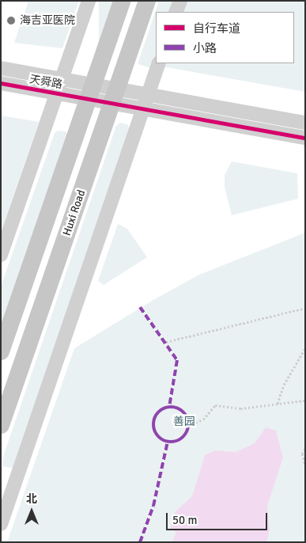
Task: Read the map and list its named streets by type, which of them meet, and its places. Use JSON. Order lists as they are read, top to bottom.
{
  "streets": {
    "main road": ["Huxi Road"],
    "street": ["天舜路"]
  },
  "parks": ["善园"],
  "places": ["海吉亚医院"],
  "legend": ["自行车道", "小路"],
  "scale_bar": "50 m",
  "north": "top"
}
